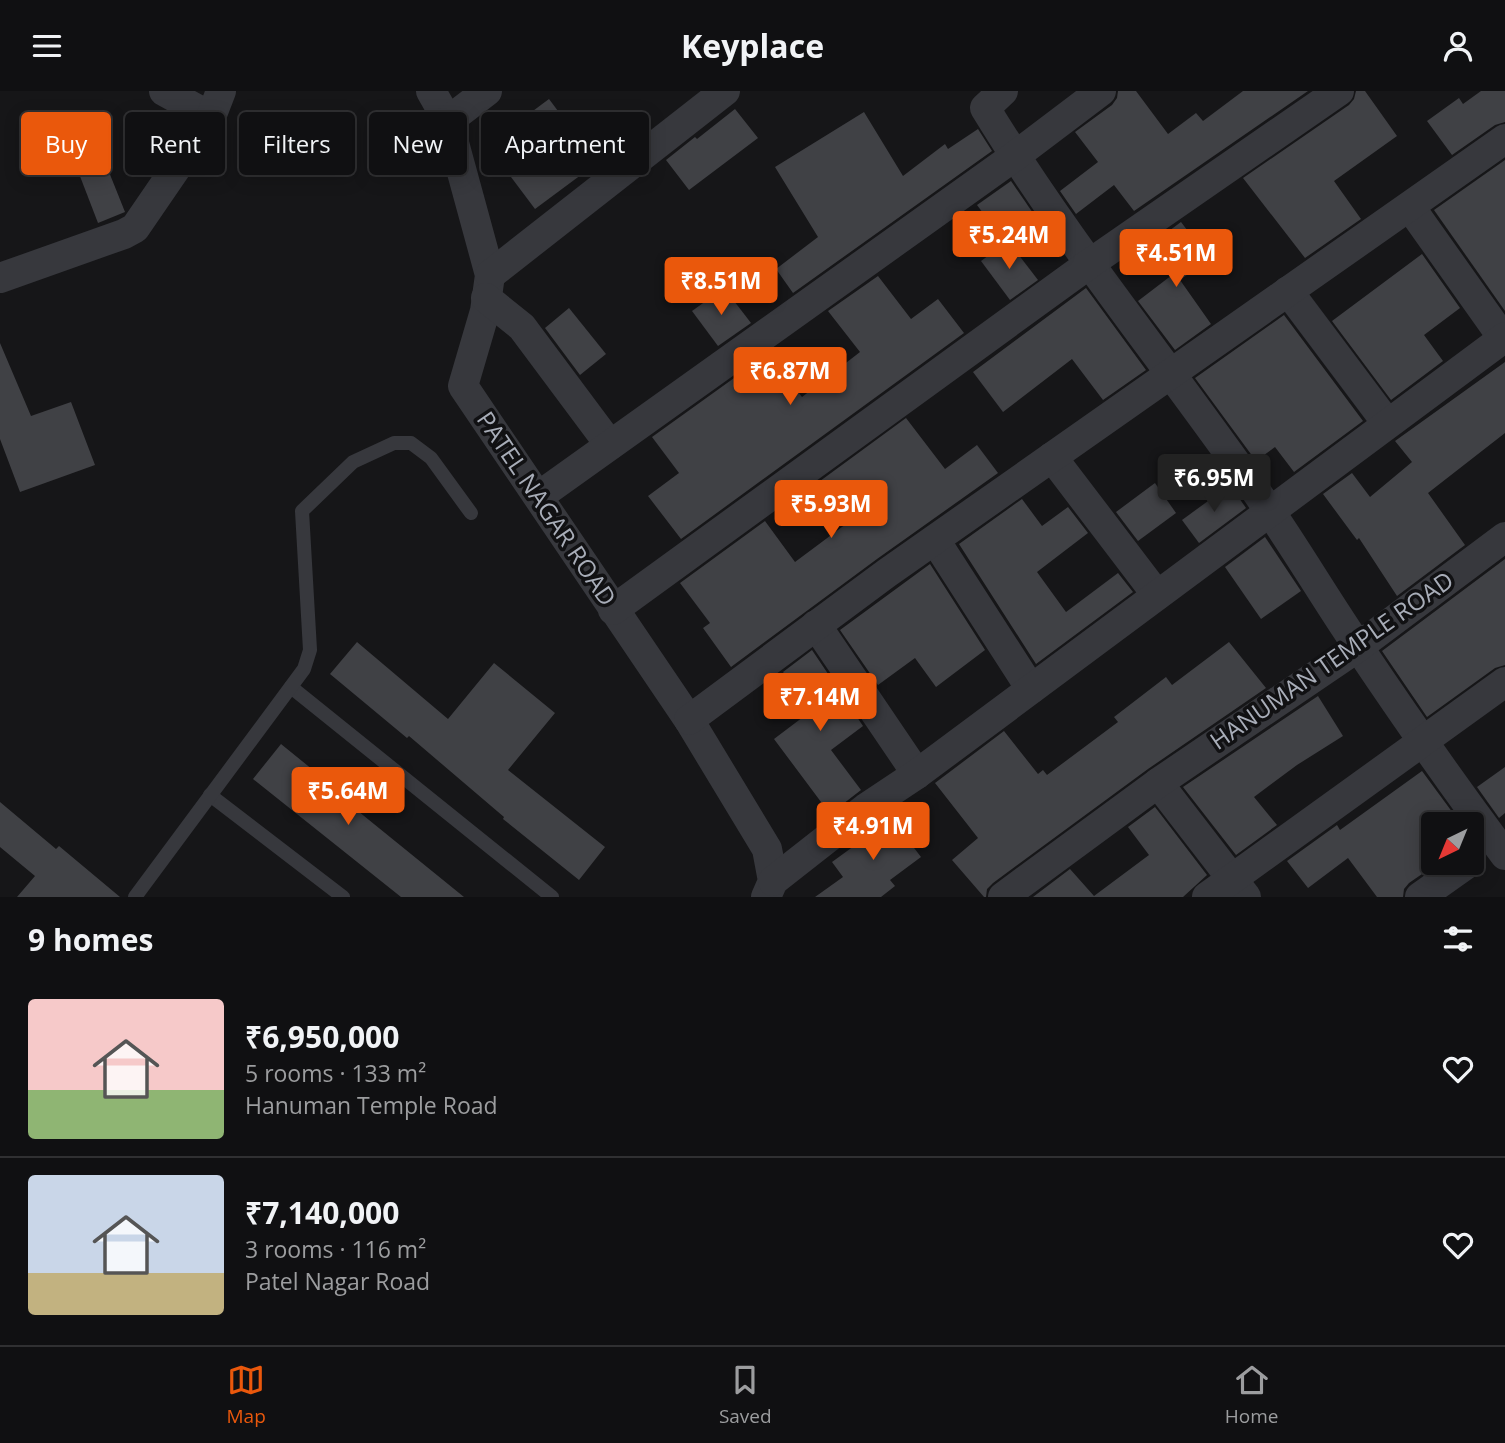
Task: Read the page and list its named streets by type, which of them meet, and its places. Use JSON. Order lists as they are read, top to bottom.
{
  "streets": {
    "street": ["PATEL NAGAR ROAD", "HANUMAN TEMPLE ROAD"]
  },
  "north": "bottom left",
  "page": {
    "header": "Keyplace",
    "chip": [
      "Buy",
      "Rent",
      "Filters",
      "New",
      "Apartment"
    ],
    "price": [
      "₹5.24M",
      "₹4.51M",
      "₹8.51M",
      "₹6.87M",
      "₹6.95M",
      "₹5.93M",
      "₹7.14M",
      "₹5.64M",
      "₹4.91M"
    ],
    "heading": "9 homes",
    "list": [
      {
        "name": "₹6,950,000",
        "note": "5 rooms · 133 m² · Hanuman Temple Road"
      },
      {
        "name": "₹7,140,000",
        "note": "3 rooms · 116 m² · Patel Nagar Road"
      }
    ],
    "tabs": ["Map", "Saved", "Home"]
  }
}
